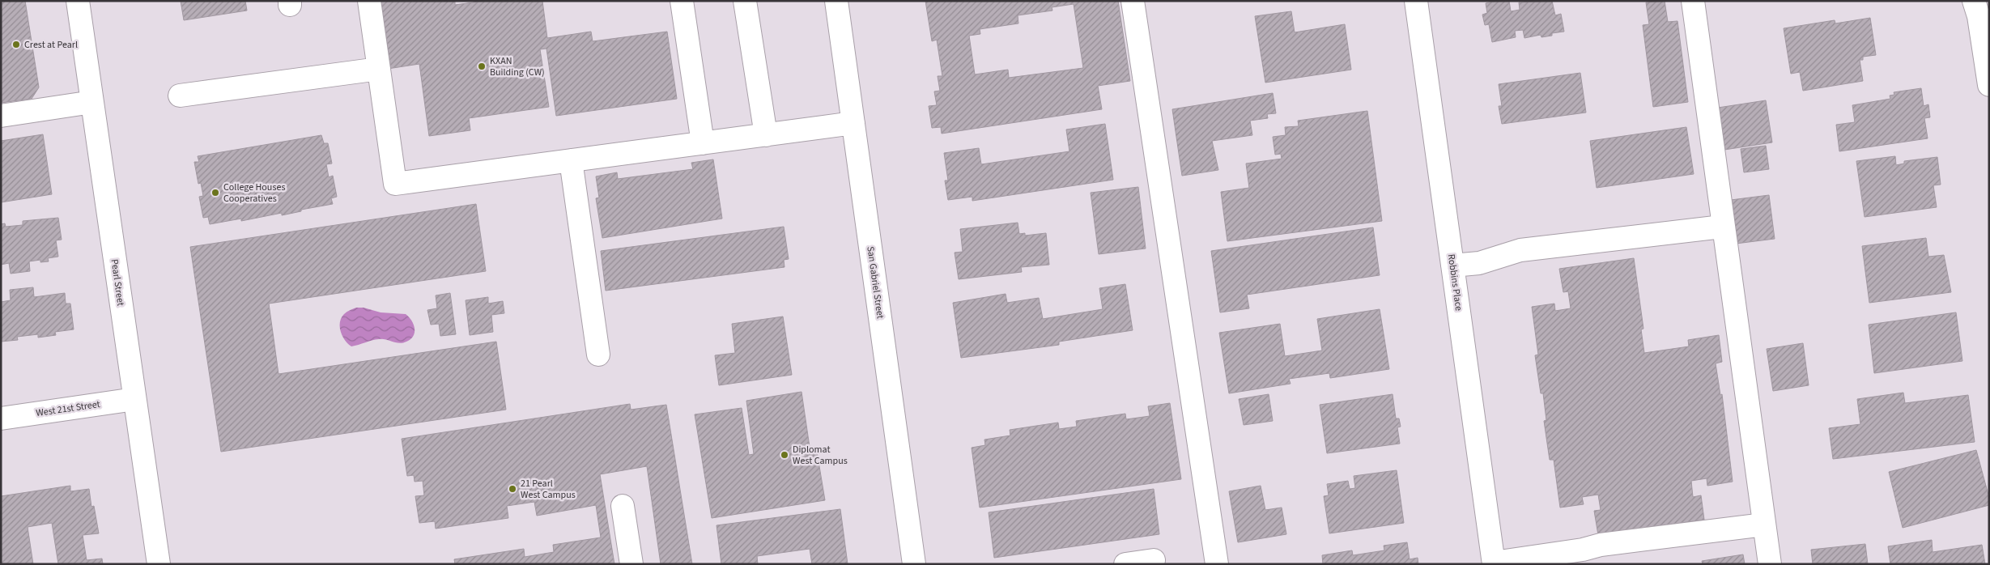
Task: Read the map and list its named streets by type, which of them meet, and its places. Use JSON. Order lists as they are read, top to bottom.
{
  "streets": {
    "street": [
      "Pearl Street",
      "San Gabriel Street",
      "Robbins Place",
      "West 21st Street"
    ]
  },
  "crossings": [
    ["Pearl Street", "West 21st Street"]
  ],
  "places": [
    "Crest at Pearl",
    "KXAN Building (CW)",
    "College Houses Cooperatives",
    "Diplomat West Campus",
    "21 Pearl West Campus"
  ]
}
